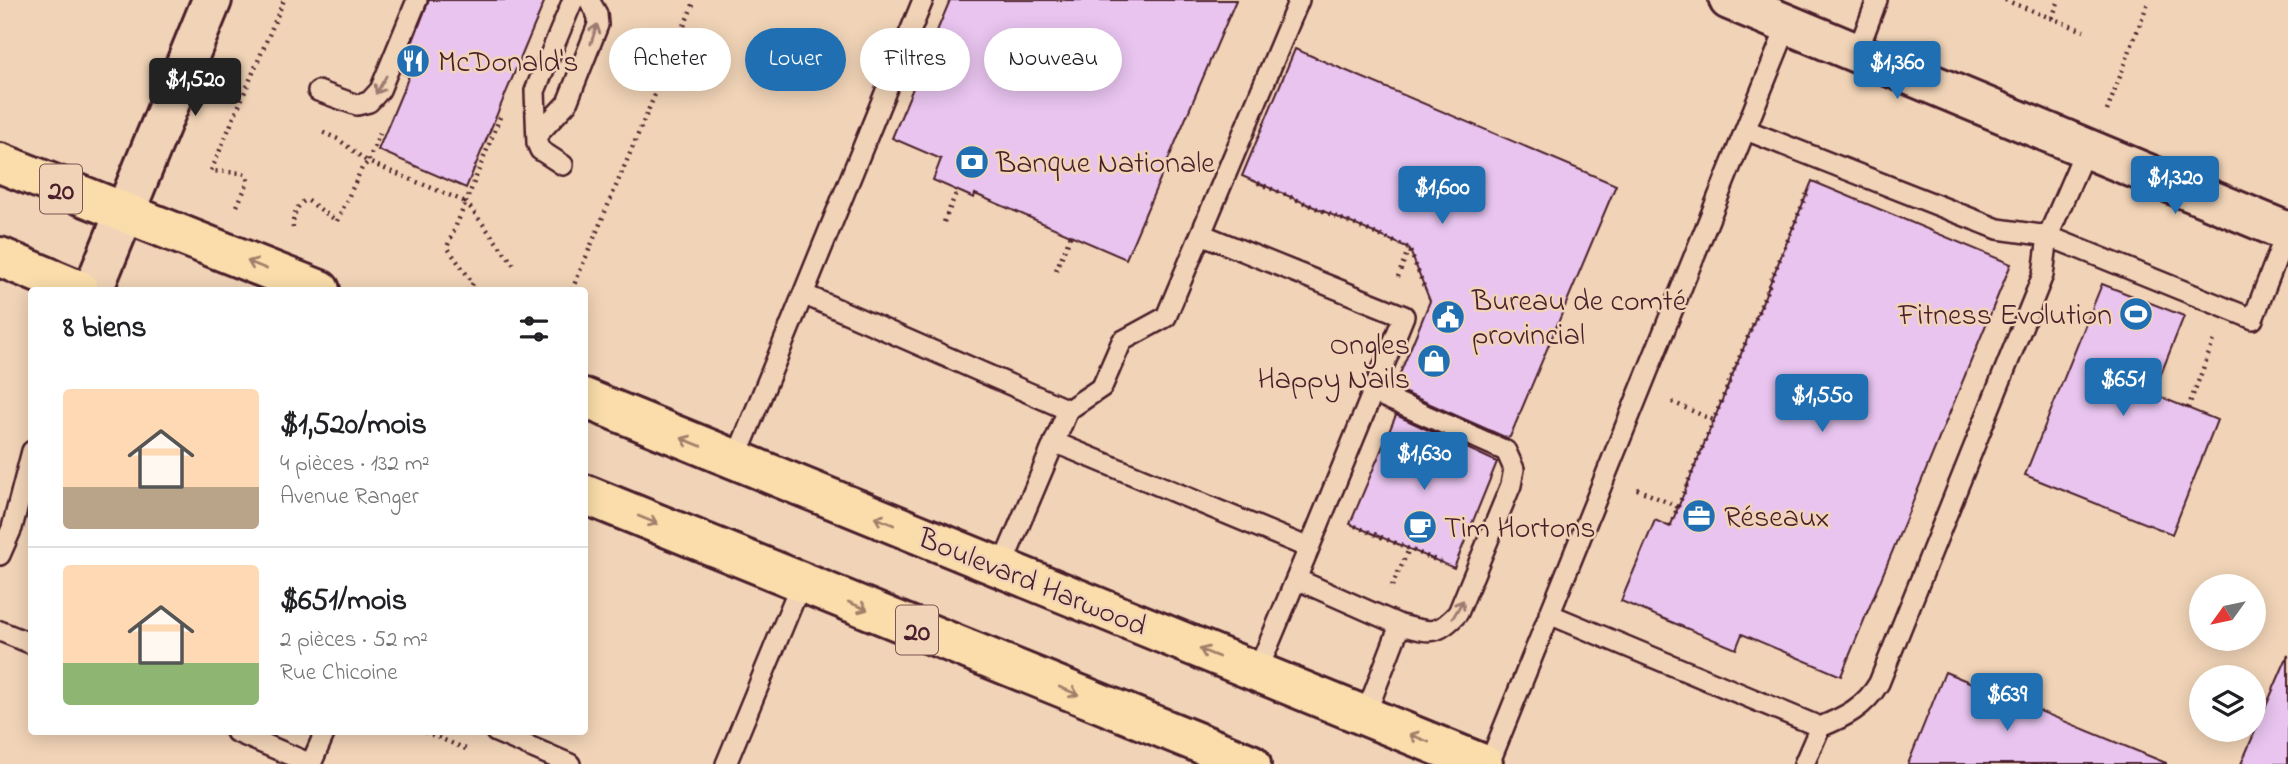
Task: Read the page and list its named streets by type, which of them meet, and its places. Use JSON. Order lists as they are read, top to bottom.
{
  "streets": {
    "highway": ["20", "Boulevard Harwood"]
  },
  "places": {
    "restaurant": ["McDonald's"],
    "bank": ["Banque Nationale"],
    "sports": ["Fitness Evolution"],
    "public building": ["Bureau de comté provincial"],
    "shop": ["Ongles Happy Nails"],
    "office": ["Réseaux"],
    "cafe": ["Tim Hortons"]
  },
  "north": "bottom left",
  "page": {
    "chip": [
      "Acheter",
      "Louer",
      "Filtres",
      "Nouveau"
    ],
    "price": [
      "$1,360",
      "$1,520",
      "$1,320",
      "$1,600",
      "$651",
      "$1,550",
      "$1,630",
      "$639"
    ],
    "heading": "8 biens",
    "list": [
      {
        "name": "$1,520/mois",
        "note": "4 pièces · 132 m² · Avenue Ranger"
      },
      {
        "name": "$651/mois",
        "note": "2 pièces · 52 m² · Rue Chicoine"
      }
    ]
  }
}
